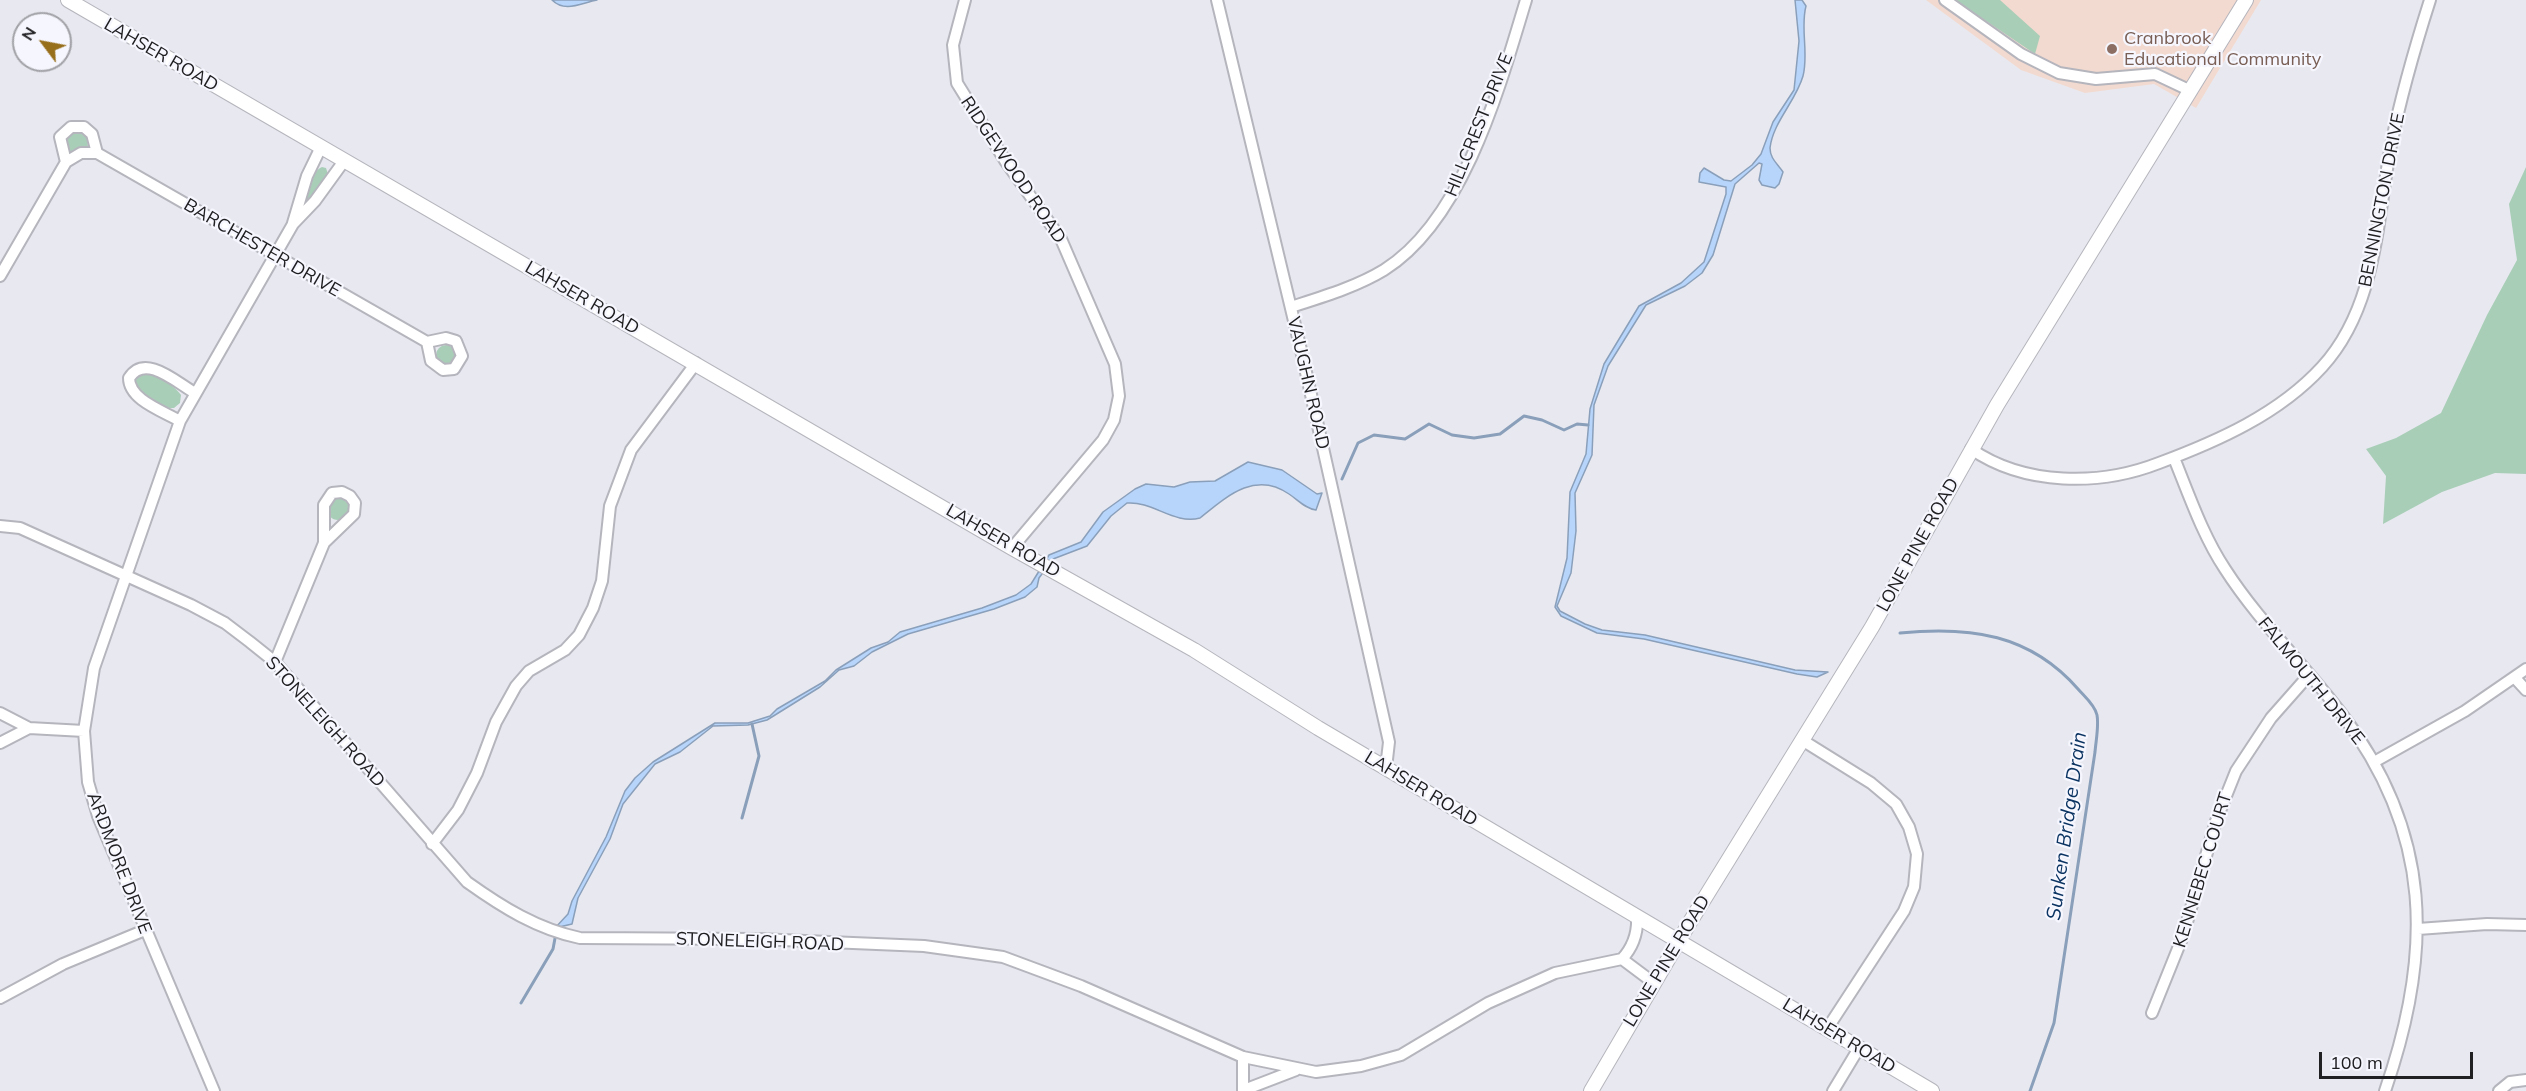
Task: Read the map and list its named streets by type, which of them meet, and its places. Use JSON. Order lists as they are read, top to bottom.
{
  "streets": {
    "street": [
      "LAHSER ROAD",
      "HILLCREST DRIVE",
      "RIDGEWOOD ROAD",
      "BENNINGTON DRIVE",
      "BARCHESTER DRIVE",
      "VAUGHN ROAD",
      "LONE PINE ROAD",
      "FALMOUTH DRIVE",
      "STONELEIGH ROAD",
      "ARDMORE DRIVE",
      "KENNEBEC COURT"
    ]
  },
  "crossings": [
    ["LAHSER ROAD", "RIDGEWOOD ROAD"],
    ["LAHSER ROAD", "VAUGHN ROAD"],
    ["LAHSER ROAD", "LONE PINE ROAD"],
    ["LAHSER ROAD", "ARDMORE DRIVE"],
    ["HILLCREST DRIVE", "VAUGHN ROAD"],
    ["BENNINGTON DRIVE", "LONE PINE ROAD"],
    ["BENNINGTON DRIVE", "FALMOUTH DRIVE"],
    ["BARCHESTER DRIVE", "ARDMORE DRIVE"],
    ["FALMOUTH DRIVE", "KENNEBEC COURT"],
    ["STONELEIGH ROAD", "ARDMORE DRIVE"]
  ],
  "water": ["Sunken Bridge Drain"],
  "places": ["Cranbrook Educational Community"],
  "scale_bar": "100 m",
  "north": "top left"
}
